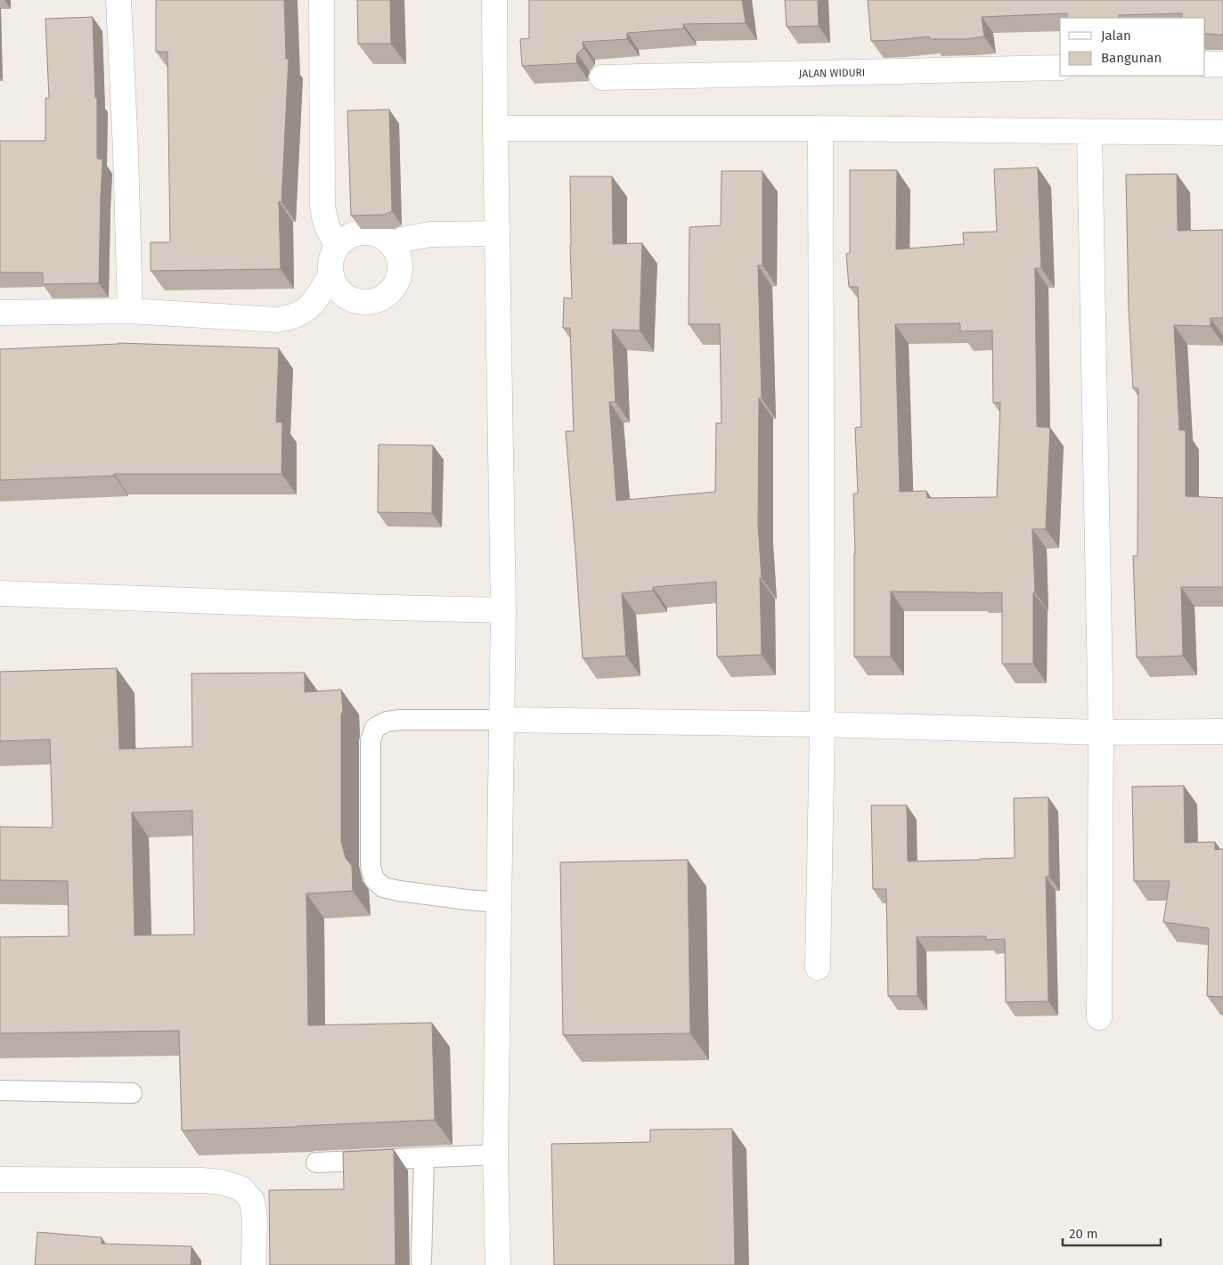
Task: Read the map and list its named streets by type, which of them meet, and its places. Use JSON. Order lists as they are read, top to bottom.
{
  "streets": {
    "street": ["JALAN WIDURI"]
  },
  "legend": ["Jalan", "Bangunan"],
  "scale_bar": "20 m"
}
